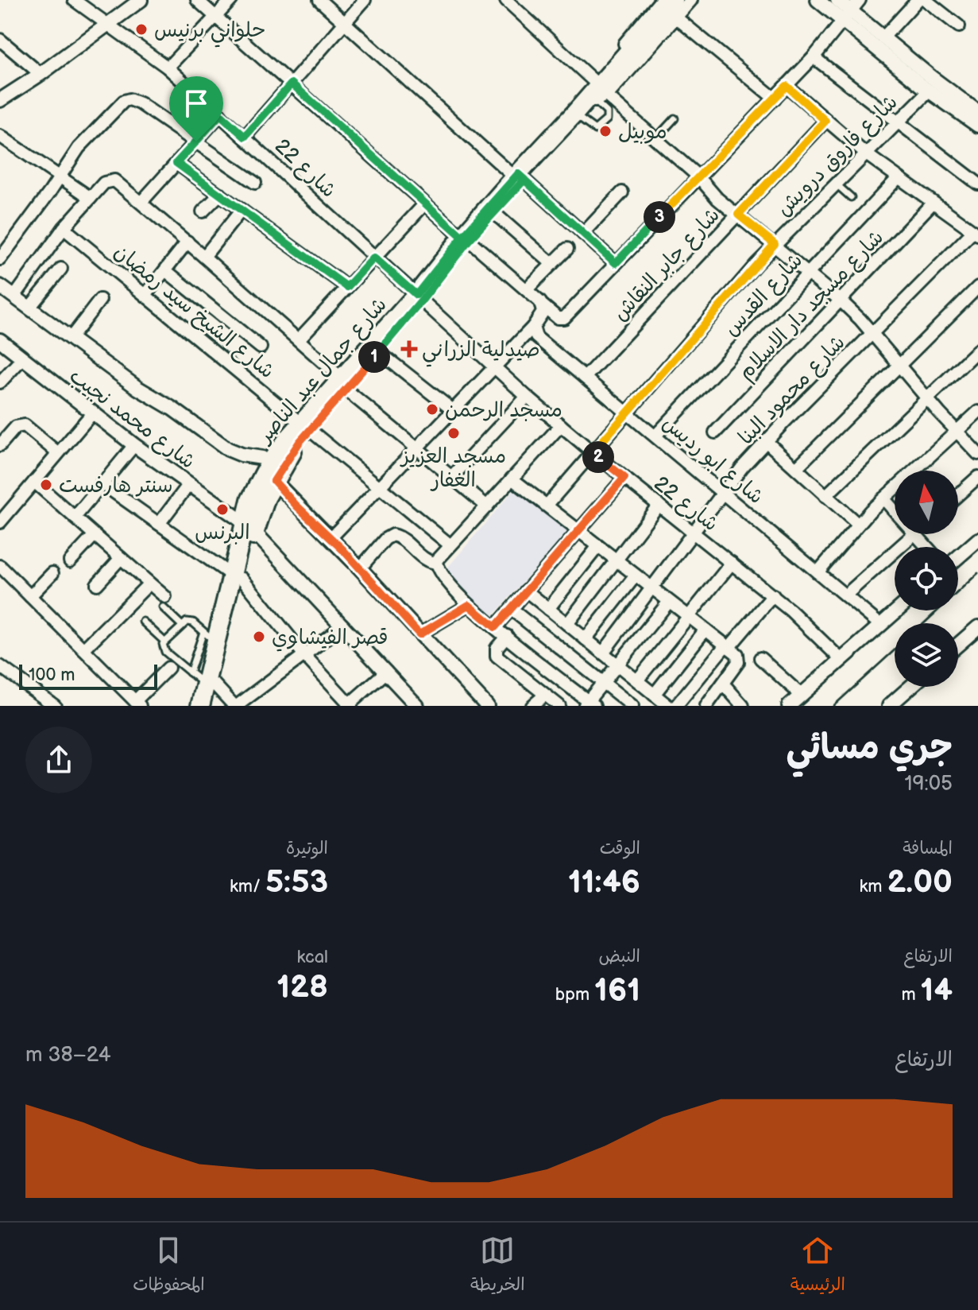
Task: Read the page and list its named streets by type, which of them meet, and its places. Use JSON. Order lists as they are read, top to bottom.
{
  "streets": {
    "main road": ["شارع جمال عبد الناصر"],
    "street": [
      "شارع فاروق درويش",
      "شارع 22",
      "شارع جابر النقاش",
      "شارع القدس",
      "شارع مسجد دار الاسلام",
      "شارع الشيخ سيد رمضان",
      "شارع محمود البنا",
      "شارع محمد نجيب",
      "شارع ابو رديس"
    ]
  },
  "crossings": [
    ["شارع فاروق درويش", "شارع 22"],
    ["شارع فاروق درويش", "شارع ابو رديس"],
    ["شارع 22", "شارع جمال عبد الناصر"],
    ["شارع 22", "شارع محمود البنا"],
    ["شارع جابر النقاش", "شارع ابو رديس"],
    ["شارع القدس", "شارع ابو رديس"],
    ["شارع الشيخ سيد رمضان", "شارع جمال عبد الناصر"],
    ["شارع جمال عبد الناصر", "شارع محمد نجيب"],
    ["شارع محمود البنا", "شارع ابو رديس"]
  ],
  "places": {
    "other": [
      "حلواني برنيس",
      "موبيل",
      "مسجد الرحمن",
      "مسجد العزيز الغفار",
      "سنتر هارفست",
      "البرنس",
      "قصر الفيشاوي"
    ],
    "health": ["صيدلية الزراني"]
  },
  "scale_bar": "100 m",
  "north": "top",
  "page": {
    "pins": ["3", "1", "2"],
    "scale": "100 m",
    "heading": ["جري مسائي", "19:05"],
    "stats": [
      ["المسافة", "2.00 km"],
      ["الوقت", "11:46"],
      ["الوتيرة", "5:53 /km"],
      ["الارتفاع", "14 m"],
      ["النبض", "161 bpm"],
      ["kcal", "128"]
    ],
    "chart": ["الارتفاع", "24–38 m"],
    "tabs": ["الرئيسية", "الخريطة", "المحفوظات"]
  }
}
